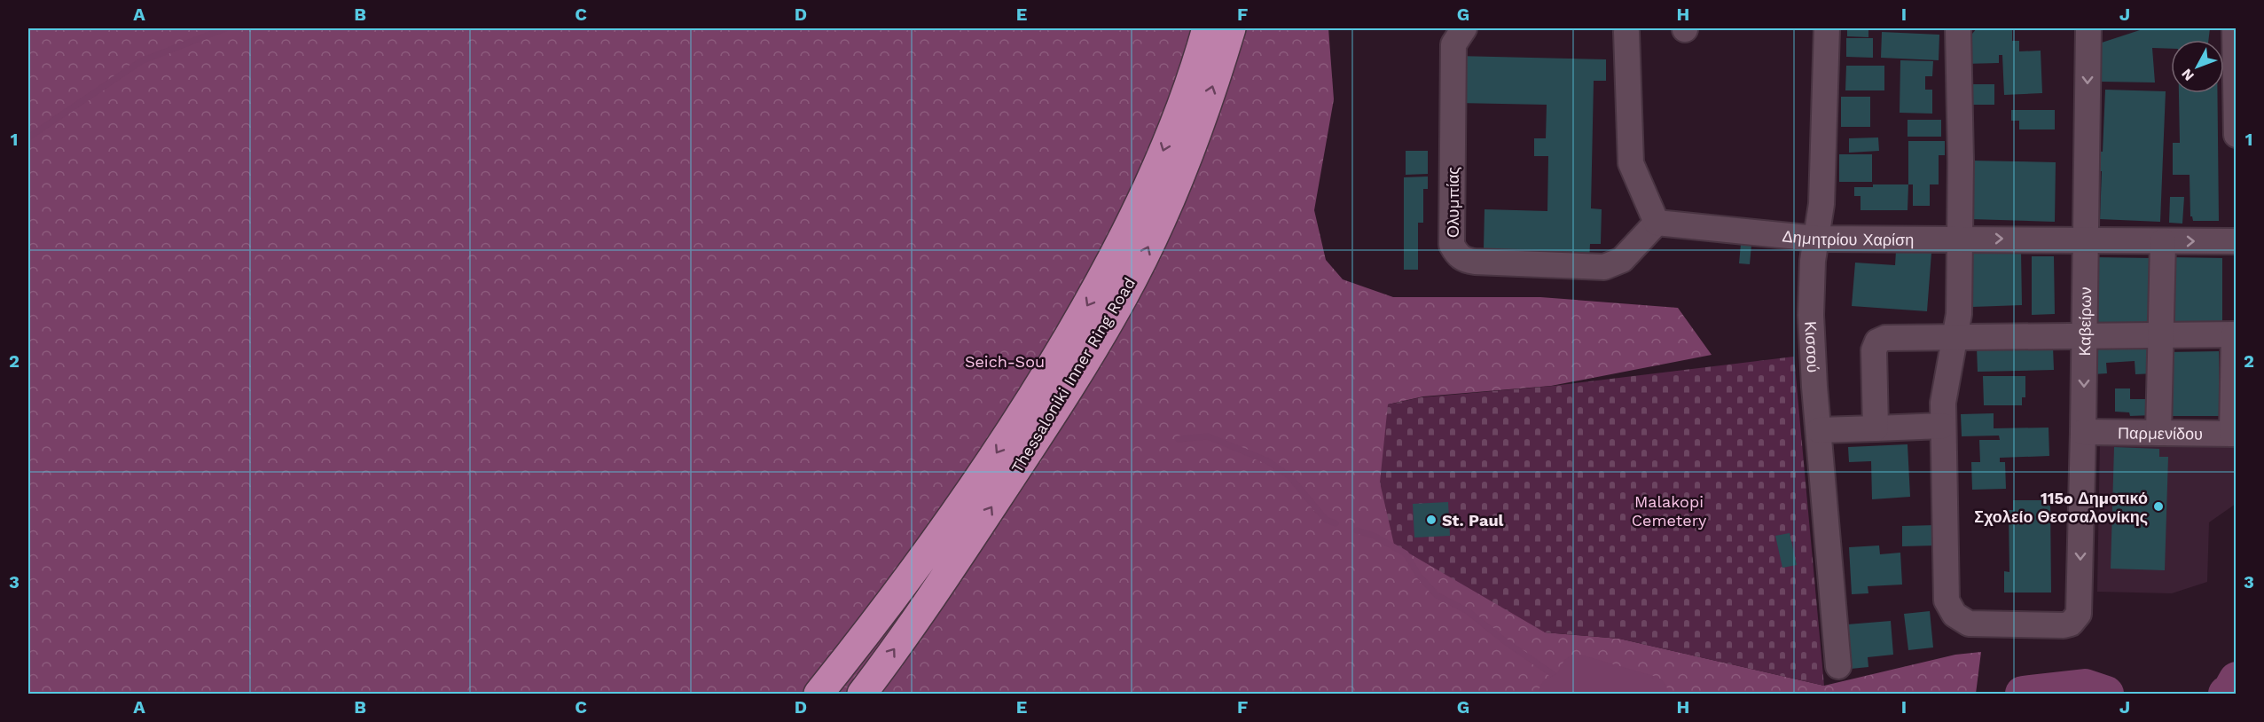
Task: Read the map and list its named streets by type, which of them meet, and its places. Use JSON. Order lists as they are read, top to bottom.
{
  "streets": {
    "highway": ["Thessaloniki Inner Ring Road"],
    "street": [
      "Ολυμπίας",
      "Δημητρίου Χαρίση",
      "Καβείρων",
      "Κισσού",
      "Παρμενίδου"
    ]
  },
  "crossings": [
    ["Ολυμπίας", "Δημητρίου Χαρίση"],
    ["Δημητρίου Χαρίση", "Καβείρων"],
    ["Δημητρίου Χαρίση", "Κισσού"],
    ["Καβείρων", "Παρμενίδου"]
  ],
  "parks": ["Seich-Sou", "Malakopi Cemetery"],
  "places": ["115o Δημοτικό Σχολείο Θεσσαλονίκης", "St. Paul"],
  "north": "bottom left",
  "grid": {
    "columns": [
      "A",
      "B",
      "C",
      "D",
      "E",
      "F",
      "G",
      "H",
      "I",
      "J"
    ],
    "rows": ["1", "2", "3"]
  }
}
